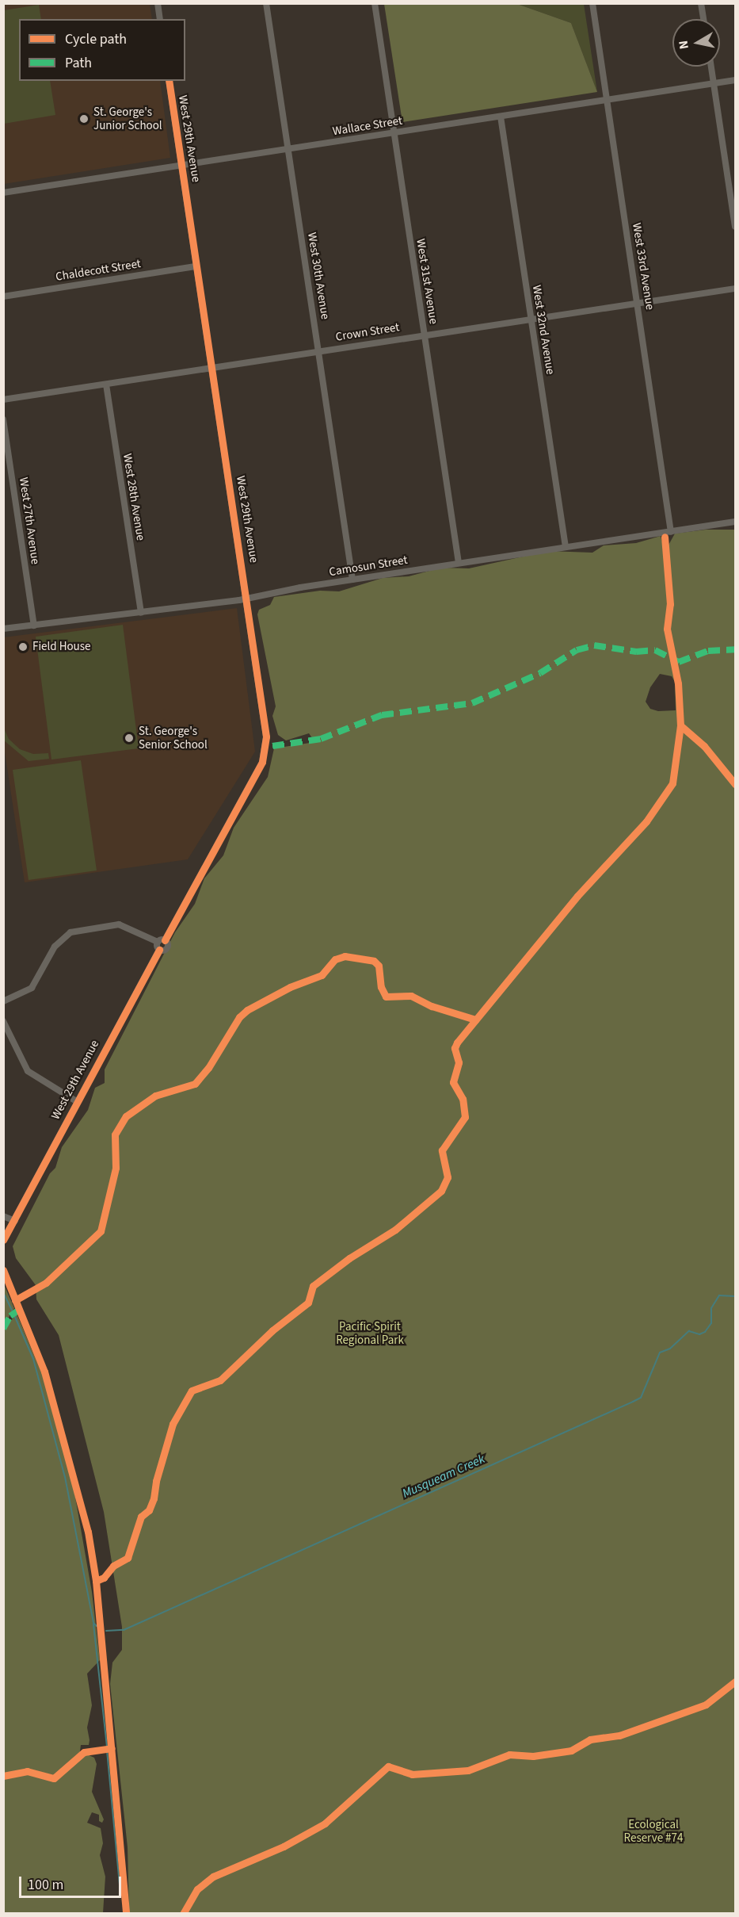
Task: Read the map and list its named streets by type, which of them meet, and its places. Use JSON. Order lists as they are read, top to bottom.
{
  "streets": {
    "street": [
      "Wallace Street",
      "West 29th Avenue",
      "West 33rd Avenue",
      "Chaldecott Street",
      "West 30th Avenue",
      "West 31st Avenue",
      "West 32nd Avenue",
      "Crown Street",
      "West 28th Avenue",
      "West 27th Avenue",
      "Camosun Street"
    ]
  },
  "crossings": [
    ["Wallace Street", "West 29th Avenue"],
    ["Wallace Street", "West 33rd Avenue"],
    ["Wallace Street", "West 30th Avenue"],
    ["Wallace Street", "West 31st Avenue"],
    ["Wallace Street", "West 32nd Avenue"],
    ["West 29th Avenue", "Chaldecott Street"],
    ["West 29th Avenue", "Crown Street"],
    ["West 29th Avenue", "Camosun Street"],
    ["West 33rd Avenue", "Crown Street"],
    ["West 33rd Avenue", "Camosun Street"],
    ["West 30th Avenue", "Crown Street"],
    ["West 30th Avenue", "Camosun Street"],
    ["West 31st Avenue", "Crown Street"],
    ["West 31st Avenue", "Camosun Street"],
    ["West 32nd Avenue", "Crown Street"],
    ["West 32nd Avenue", "Camosun Street"],
    ["Crown Street", "West 28th Avenue"],
    ["West 28th Avenue", "Camosun Street"],
    ["West 27th Avenue", "Camosun Street"]
  ],
  "water": ["Musqueam Creek"],
  "parks": ["Pacific Spirit Regional Park", "Ecological Reserve #74"],
  "places": ["St. George's Junior School", "Field House", "St. George's Senior School"],
  "legend": ["Cycle path", "Path"],
  "scale_bar": "100 m",
  "north": "left"
}
